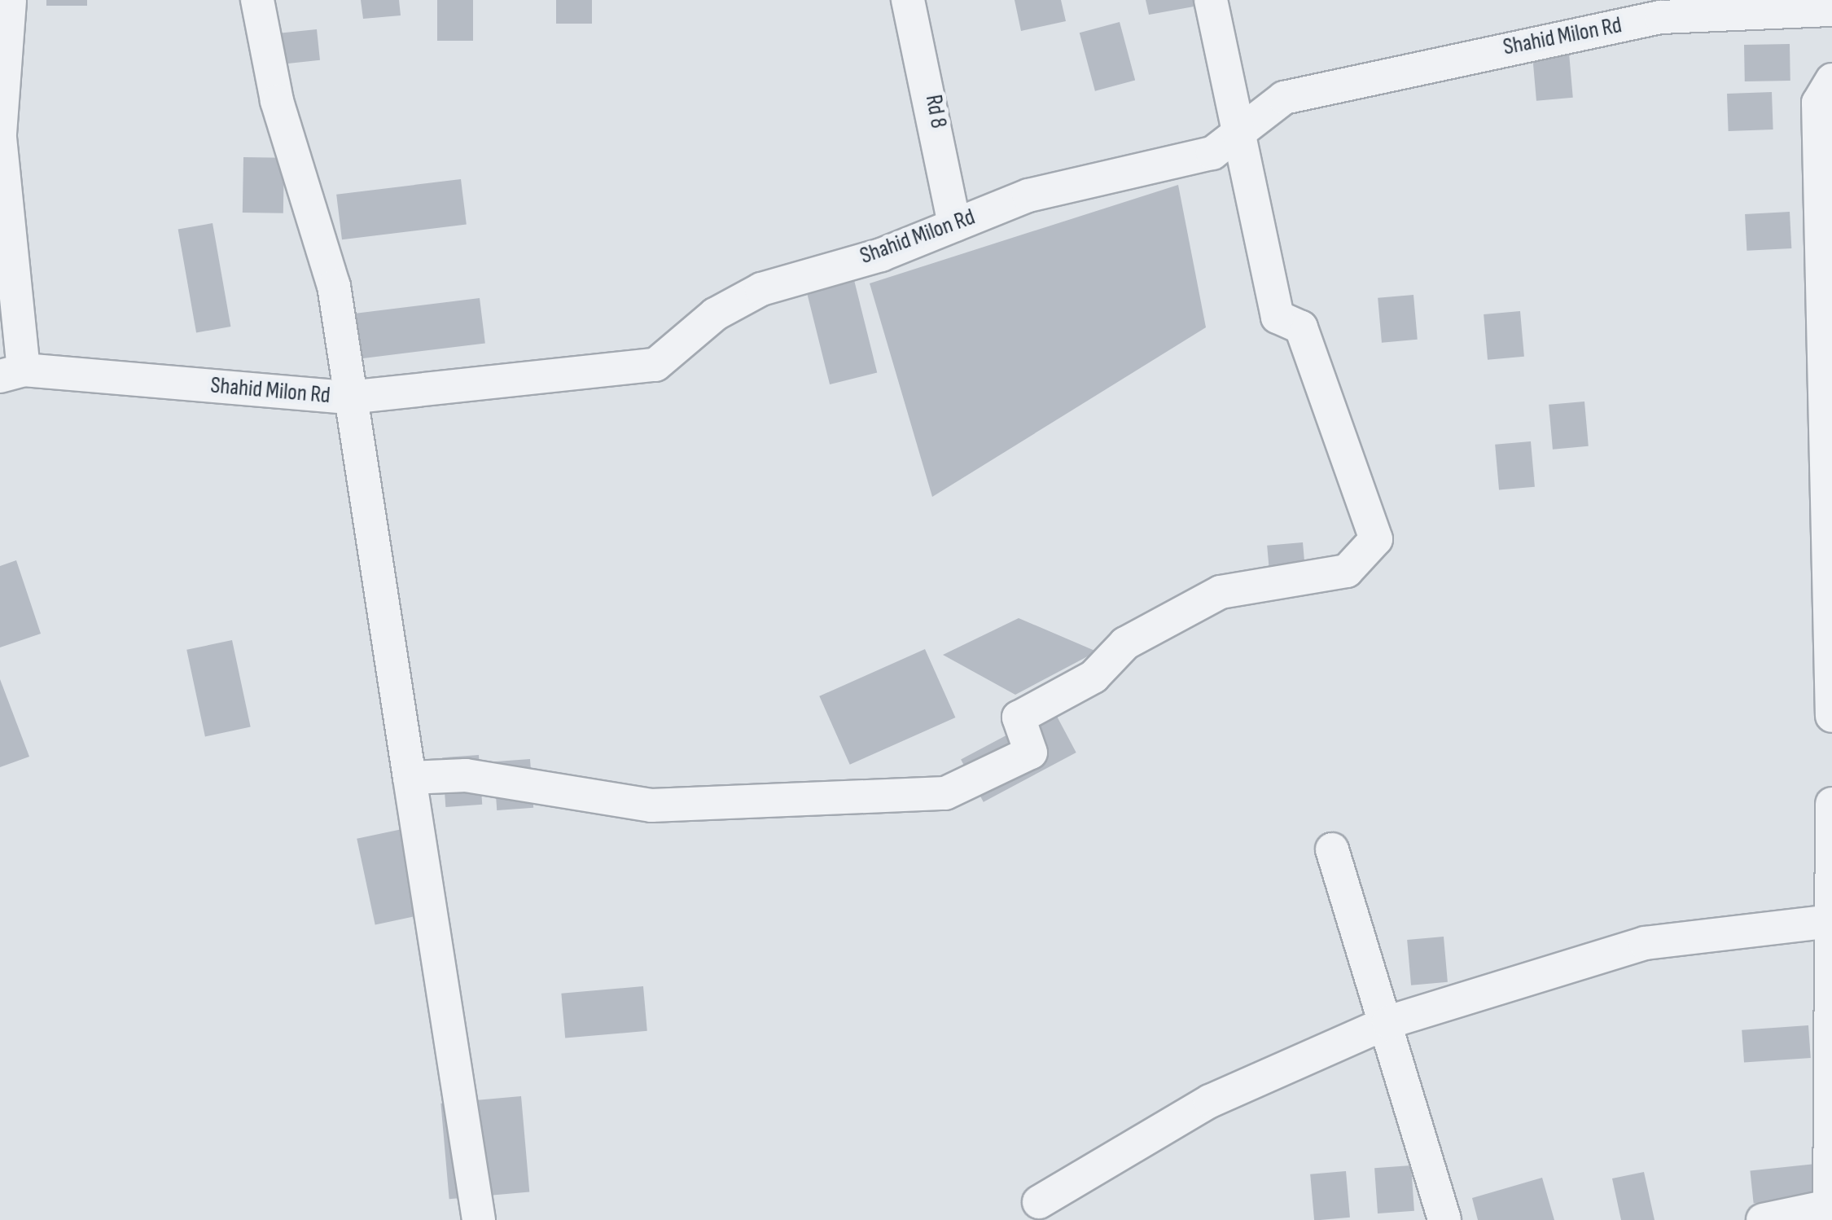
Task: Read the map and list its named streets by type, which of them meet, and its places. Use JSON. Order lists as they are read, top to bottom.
{
  "streets": {
    "street": ["Shahid Milon Rd", "Rd 8"]
  },
  "crossings": [
    ["Shahid Milon Rd", "Rd 8"]
  ]
}
